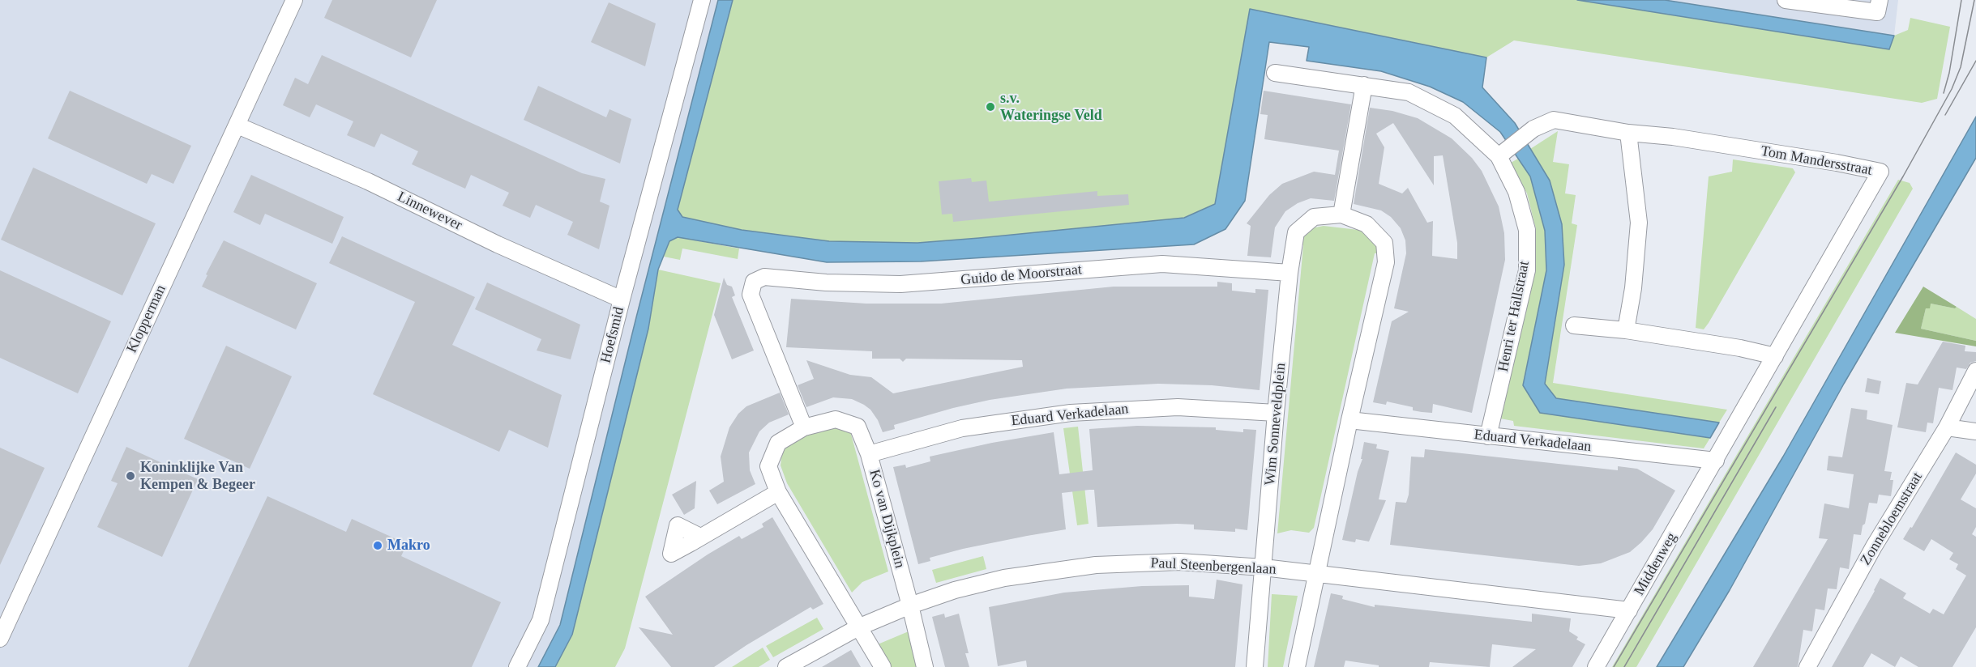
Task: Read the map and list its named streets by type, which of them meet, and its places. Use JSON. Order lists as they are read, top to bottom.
{
  "streets": {
    "street": [
      "Tom Mandersstraat",
      "Linnewever",
      "Guido de Moorstraat",
      "Henri ter Hallstraat",
      "Klopperman",
      "Hoefsmid",
      "Eduard Verkadelaan",
      "Wim Sonneveldplein",
      "Ko van Dijkplein",
      "Zonnebloemstraat",
      "Middenweg",
      "Paul Steenbergenlaan"
    ]
  },
  "crossings": [
    ["Tom Mandersstraat", "Henri ter Hallstraat"],
    ["Tom Mandersstraat", "Eduard Verkadelaan"],
    ["Tom Mandersstraat", "Middenweg"],
    ["Linnewever", "Klopperman"],
    ["Linnewever", "Hoefsmid"],
    ["Guido de Moorstraat", "Wim Sonneveldplein"],
    ["Guido de Moorstraat", "Ko van Dijkplein"],
    ["Henri ter Hallstraat", "Eduard Verkadelaan"],
    ["Eduard Verkadelaan", "Wim Sonneveldplein"],
    ["Eduard Verkadelaan", "Ko van Dijkplein"],
    ["Eduard Verkadelaan", "Middenweg"],
    ["Wim Sonneveldplein", "Paul Steenbergenlaan"],
    ["Ko van Dijkplein", "Paul Steenbergenlaan"],
    ["Middenweg", "Paul Steenbergenlaan"]
  ],
  "places": ["s.v. Wateringse Veld", "Koninklijke Van Kempen & Begeer", "Makro"]
}
